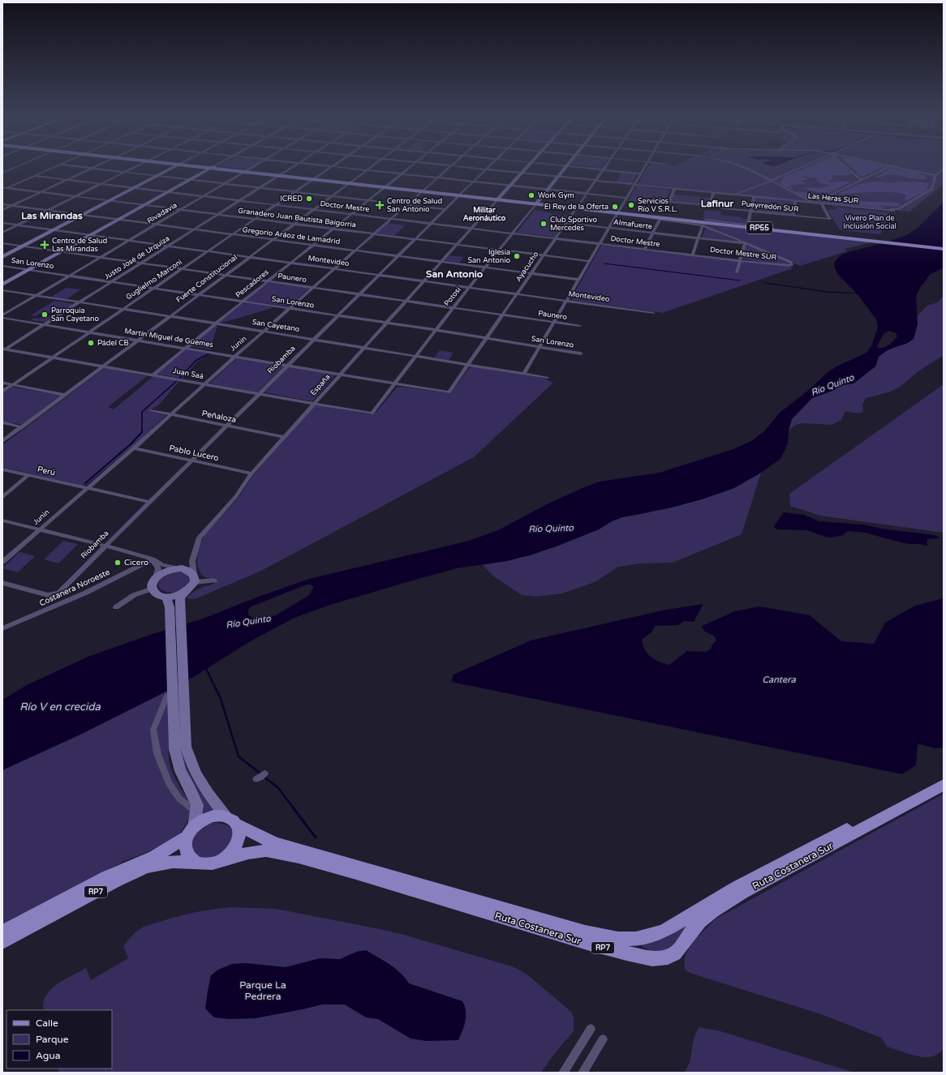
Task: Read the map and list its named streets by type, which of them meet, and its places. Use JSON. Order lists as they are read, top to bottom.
{
  "streets": {
    "main road": ["RP55", "Ruta Costanera Sur", "RP7"],
    "street": [
      "Las Heras SUR",
      "Doctor Mestre",
      "Pueyrredón SUR",
      "Rivadavia",
      "Granadero Juan Bautista Baigorria",
      "Almafuerte",
      "Gregorio Aráoz de Lamadrid",
      "Doctor Mestre SUR",
      "Justo José de Urquiza",
      "Montevideo",
      "San Lorenzo",
      "Ayacucho",
      "Paunero",
      "Fuerte Constitucional",
      "Guglielmo Marconi",
      "Pescadores",
      "Potosí",
      "San Cayetano",
      "Martín Miguel de Güemes",
      "Junín",
      "Riobamba",
      "Juan Saá",
      "España",
      "Peñaloza",
      "Pablo Lucero",
      "Perú",
      "Costanera Noroeste"
    ]
  },
  "crossings": [
    ["Las Heras SUR", "Pueyrredón SUR"],
    ["Las Heras SUR", "Ayacucho"],
    ["Las Heras SUR", "Potosí"],
    ["Las Heras SUR", "Junín"],
    ["Las Heras SUR", "Riobamba"],
    ["Las Heras SUR", "España"],
    ["Doctor Mestre", "Rivadavia"],
    ["Doctor Mestre", "Doctor Mestre SUR"],
    ["Doctor Mestre", "Justo José de Urquiza"],
    ["Doctor Mestre", "Ayacucho"],
    ["Doctor Mestre", "Fuerte Constitucional"],
    ["Doctor Mestre", "Guglielmo Marconi"],
    ["Doctor Mestre", "Pescadores"],
    ["Doctor Mestre", "Potosí"],
    ["Doctor Mestre", "Junín"],
    ["Doctor Mestre", "Riobamba"],
    ["Doctor Mestre", "España"],
    ["Rivadavia", "Granadero Juan Bautista Baigorria"],
    ["Rivadavia", "RP55"],
    ["Rivadavia", "Gregorio Aráoz de Lamadrid"],
    ["Rivadavia", "Montevideo"],
    ["Rivadavia", "San Lorenzo"],
    ["Rivadavia", "Paunero"],
    ["Rivadavia", "San Cayetano"],
    ["Rivadavia", "Martín Miguel de Güemes"],
    ["Granadero Juan Bautista Baigorria", "Justo José de Urquiza"],
    ["Granadero Juan Bautista Baigorria", "Ayacucho"],
    ["Granadero Juan Bautista Baigorria", "Fuerte Constitucional"],
    ["Granadero Juan Bautista Baigorria", "Guglielmo Marconi"],
    ["Granadero Juan Bautista Baigorria", "Pescadores"],
    ["Granadero Juan Bautista Baigorria", "Potosí"],
    ["Granadero Juan Bautista Baigorria", "Junín"],
    ["Granadero Juan Bautista Baigorria", "Riobamba"],
    ["Granadero Juan Bautista Baigorria", "España"],
    ["Almafuerte", "Doctor Mestre SUR"],
    ["Almafuerte", "Ayacucho"],
    ["RP55", "Justo José de Urquiza"],
    ["RP55", "Ayacucho"],
    ["RP55", "Fuerte Constitucional"],
    ["RP55", "Guglielmo Marconi"],
    ["RP55", "Pescadores"],
    ["RP55", "Potosí"],
    ["RP55", "Junín"],
    ["RP55", "Riobamba"],
    ["RP55", "España"],
    ["Gregorio Aráoz de Lamadrid", "Justo José de Urquiza"],
    ["Gregorio Aráoz de Lamadrid", "Ayacucho"],
    ["Gregorio Aráoz de Lamadrid", "Fuerte Constitucional"],
    ["Gregorio Aráoz de Lamadrid", "Guglielmo Marconi"],
    ["Gregorio Aráoz de Lamadrid", "Pescadores"],
    ["Gregorio Aráoz de Lamadrid", "Potosí"],
    ["Gregorio Aráoz de Lamadrid", "Junín"],
    ["Gregorio Aráoz de Lamadrid", "Riobamba"],
    ["Gregorio Aráoz de Lamadrid", "España"],
    ["Justo José de Urquiza", "Montevideo"],
    ["Justo José de Urquiza", "San Lorenzo"],
    ["Justo José de Urquiza", "Paunero"],
    ["Justo José de Urquiza", "San Cayetano"],
    ["Justo José de Urquiza", "Martín Miguel de Güemes"],
    ["Justo José de Urquiza", "Juan Saá"],
    ["Montevideo", "Ayacucho"],
    ["Montevideo", "Fuerte Constitucional"],
    ["Montevideo", "Guglielmo Marconi"],
    ["Montevideo", "Pescadores"],
    ["Montevideo", "Potosí"],
    ["Montevideo", "Junín"],
    ["Montevideo", "Riobamba"],
    ["Montevideo", "España"],
    ["San Lorenzo", "Ayacucho"],
    ["San Lorenzo", "Fuerte Constitucional"],
    ["San Lorenzo", "Guglielmo Marconi"],
    ["San Lorenzo", "Pescadores"],
    ["San Lorenzo", "Potosí"],
    ["San Lorenzo", "Junín"],
    ["San Lorenzo", "Riobamba"],
    ["San Lorenzo", "España"],
    ["Ayacucho", "Paunero"],
    ["Ayacucho", "San Cayetano"],
    ["Ayacucho", "Martín Miguel de Güemes"],
    ["Paunero", "Fuerte Constitucional"],
    ["Paunero", "Guglielmo Marconi"],
    ["Paunero", "Pescadores"],
    ["Paunero", "Potosí"],
    ["Paunero", "Junín"],
    ["Paunero", "Riobamba"],
    ["Paunero", "España"],
    ["Fuerte Constitucional", "San Cayetano"],
    ["Fuerte Constitucional", "Martín Miguel de Güemes"],
    ["Fuerte Constitucional", "Juan Saá"],
    ["Guglielmo Marconi", "San Cayetano"],
    ["Guglielmo Marconi", "Martín Miguel de Güemes"],
    ["Guglielmo Marconi", "Juan Saá"],
    ["Pescadores", "San Cayetano"],
    ["Pescadores", "Martín Miguel de Güemes"],
    ["Pescadores", "Juan Saá"],
    ["Potosí", "San Cayetano"],
    ["Potosí", "Martín Miguel de Güemes"],
    ["Potosí", "Juan Saá"],
    ["San Cayetano", "Junín"],
    ["San Cayetano", "Riobamba"],
    ["San Cayetano", "España"],
    ["Martín Miguel de Güemes", "Junín"],
    ["Martín Miguel de Güemes", "Riobamba"],
    ["Martín Miguel de Güemes", "España"],
    ["Junín", "Juan Saá"],
    ["Junín", "Peñaloza"],
    ["Junín", "Pablo Lucero"],
    ["Junín", "Perú"],
    ["Riobamba", "Juan Saá"],
    ["Riobamba", "Peñaloza"],
    ["Riobamba", "Pablo Lucero"],
    ["Riobamba", "Perú"],
    ["Juan Saá", "España"],
    ["España", "Peñaloza"],
    ["España", "Pablo Lucero"]
  ],
  "districts": [
    "Lafinur",
    "Militar Aeronáutico",
    "Las Mirandas",
    "San Antonio"
  ],
  "water": ["Río Quinto", "Cantera", "Río V en crecida"],
  "parks": ["Vivero Plan de Inclusión Social", "Parque La Pedrera"],
  "places": {
    "other": [
      "Work Gym",
      "ICRED",
      "Servicios Río V S.R.L.",
      "El Rey de la Oferta",
      "Club Sportivo Mercedes",
      "Iglesia San Antonio",
      "Parroquia San Cayetano",
      "Pádel CB",
      "Cicero"
    ],
    "health": ["Centro de Salud San Antonio", "Centro de Salud Las Mirandas"]
  },
  "legend": ["Calle", "Parque", "Agua"]
}
